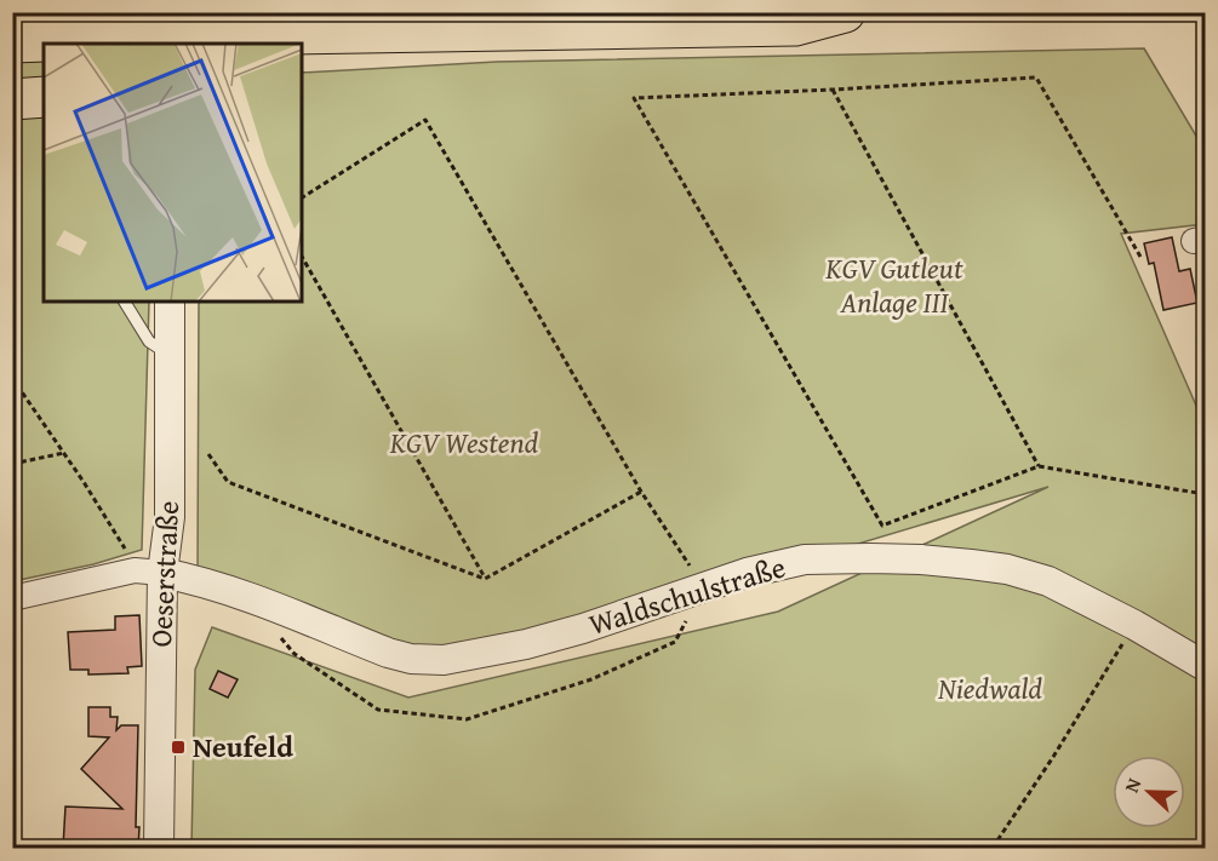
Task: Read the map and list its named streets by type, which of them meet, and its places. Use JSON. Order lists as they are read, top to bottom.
{
  "streets": {
    "street": ["Oeserstraße", "Waldschulstraße"]
  },
  "crossings": [
    ["Oeserstraße", "Waldschulstraße"]
  ],
  "parks": ["KGV Gutleut Anlage III", "KGV Westend", "Niedwald"],
  "places": {
    "transit": ["Neufeld"]
  },
  "north": "left"
}
